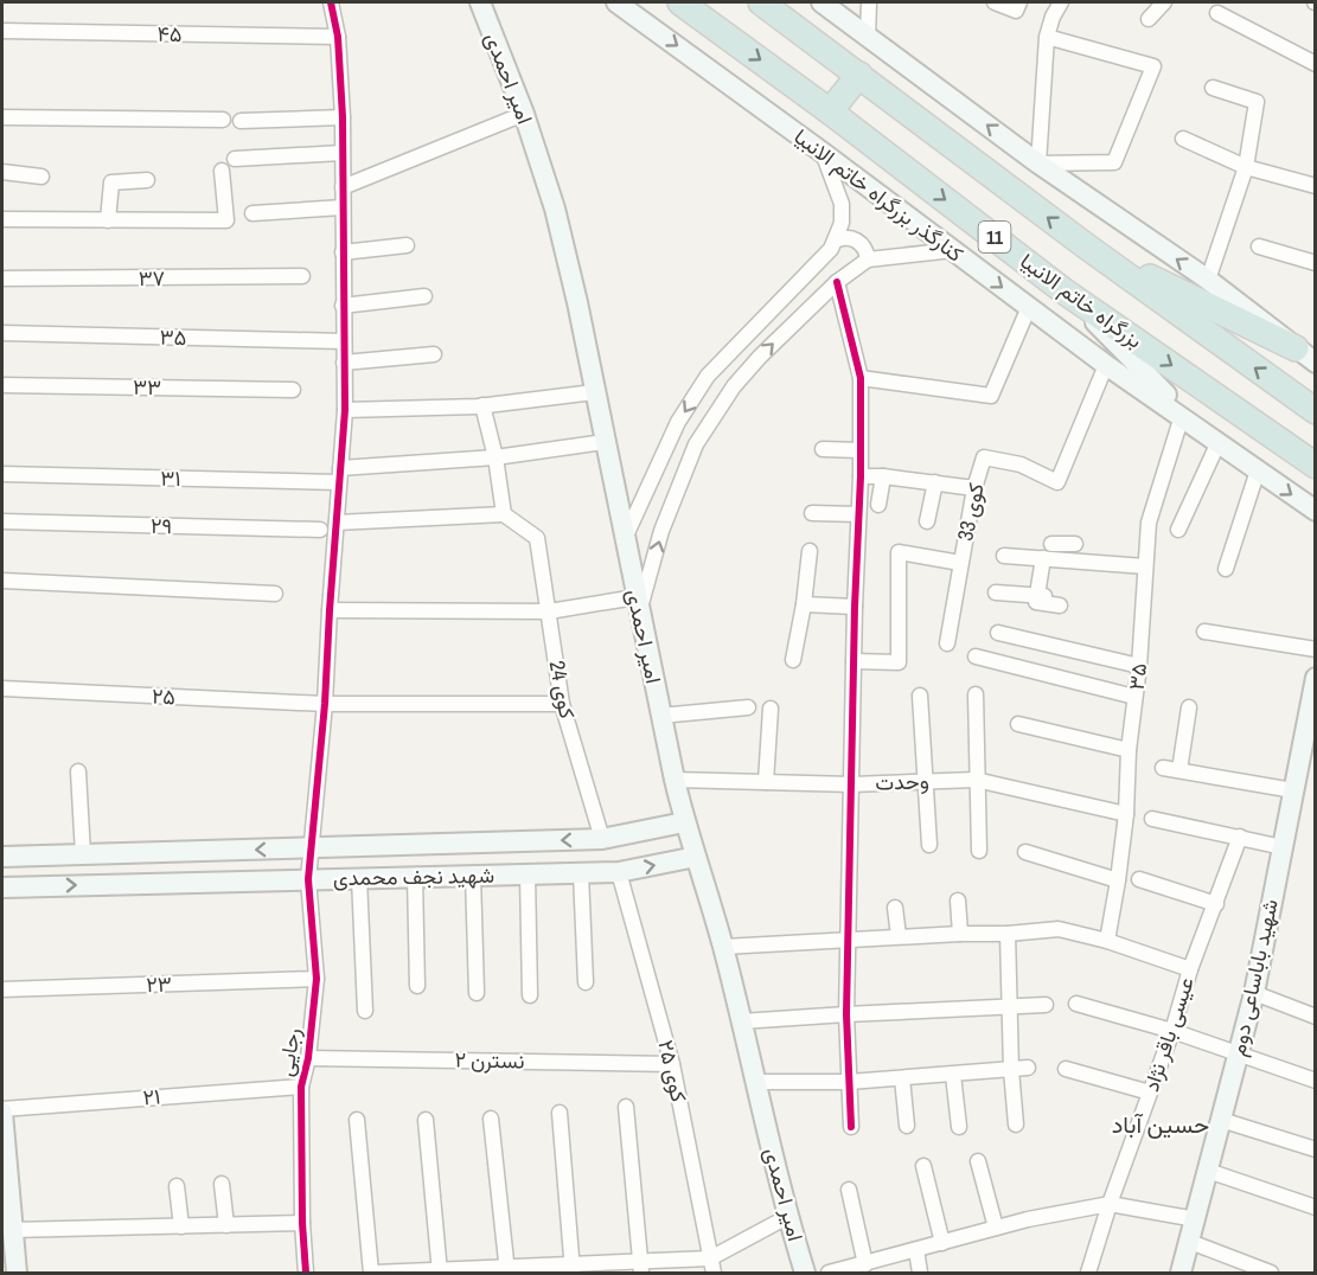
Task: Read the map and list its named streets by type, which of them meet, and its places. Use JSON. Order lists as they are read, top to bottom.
{
  "streets": {
    "highway": ["11", "بزرگراه خاتم الانبیا"],
    "main road": [
      "امیر احمدی",
      "کنارگذر بزرگراه خاتم الانبیا",
      "شهید نجف محمدی",
      "شهید باباساعی دوم"
    ],
    "street": [
      "۴۵",
      "۳۷",
      "۳۵",
      "۳۳",
      "۳۱",
      "کوی 33",
      "۲۹",
      "کوی 24",
      "۲۵",
      "وحدت",
      "۲۳",
      "عیسی باقر نژاد",
      "رجایی",
      "نسترن ۲",
      "کوی ۲۵",
      "۲۱"
    ]
  },
  "crossings": [
    ["۴۵", "رجایی"],
    ["امیر احمدی", "۳۱"],
    ["امیر احمدی", "وحدت"],
    ["امیر احمدی", "شهید نجف محمدی"],
    ["کنارگذر بزرگراه خاتم الانبیا", "۳۵"],
    ["کنارگذر بزرگراه خاتم الانبیا", "کوی 33"],
    ["۳۵", "وحدت"],
    ["۳۵", "رجایی"],
    ["۳۱", "رجایی"],
    ["کوی 24", "۲۵"],
    ["کوی 24", "شهید نجف محمدی"],
    ["۲۵", "رجایی"],
    ["شهید نجف محمدی", "رجایی"],
    ["شهید نجف محمدی", "کوی ۲۵"],
    ["۲۳", "رجایی"],
    ["رجایی", "نسترن ۲"],
    ["رجایی", "۲۱"],
    ["نسترن ۲", "کوی ۲۵"]
  ],
  "districts": ["حسین آباد"]
}
